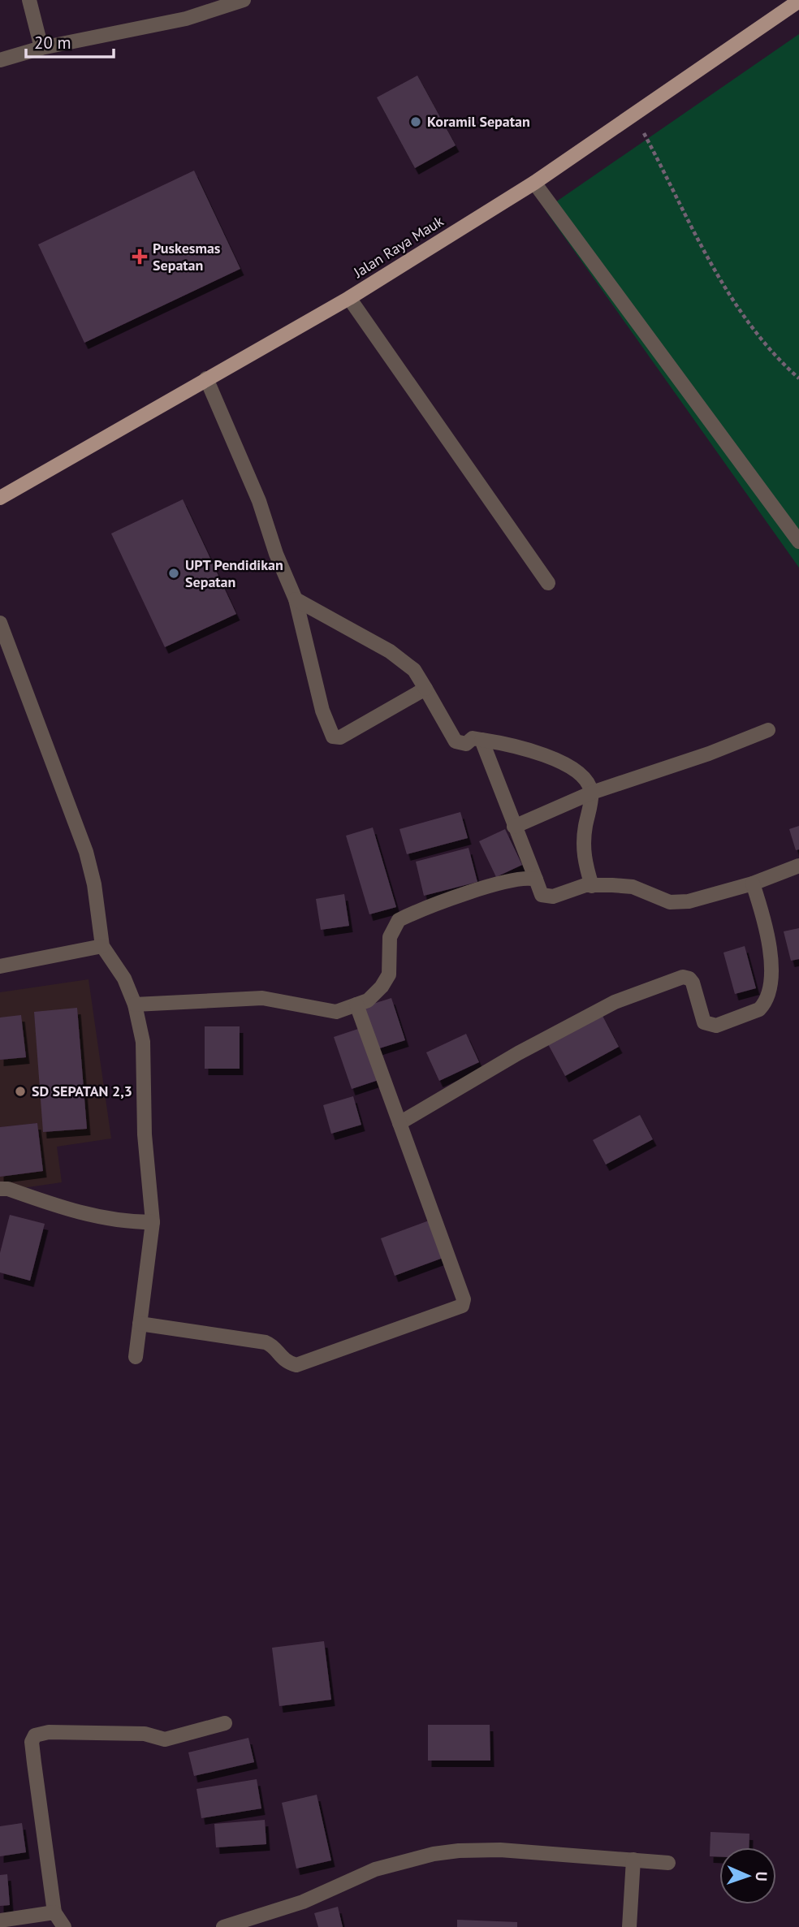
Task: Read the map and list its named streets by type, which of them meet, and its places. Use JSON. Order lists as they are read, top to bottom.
{
  "streets": {
    "main road": ["Jalan Raya Mauk"]
  },
  "places": {
    "other": ["Koramil Sepatan", "UPT Pendidikan Sepatan", "SD SEPATAN 2,3"],
    "health": ["Puskesmas Sepatan"]
  },
  "scale_bar": "20 m",
  "north": "right"
}
